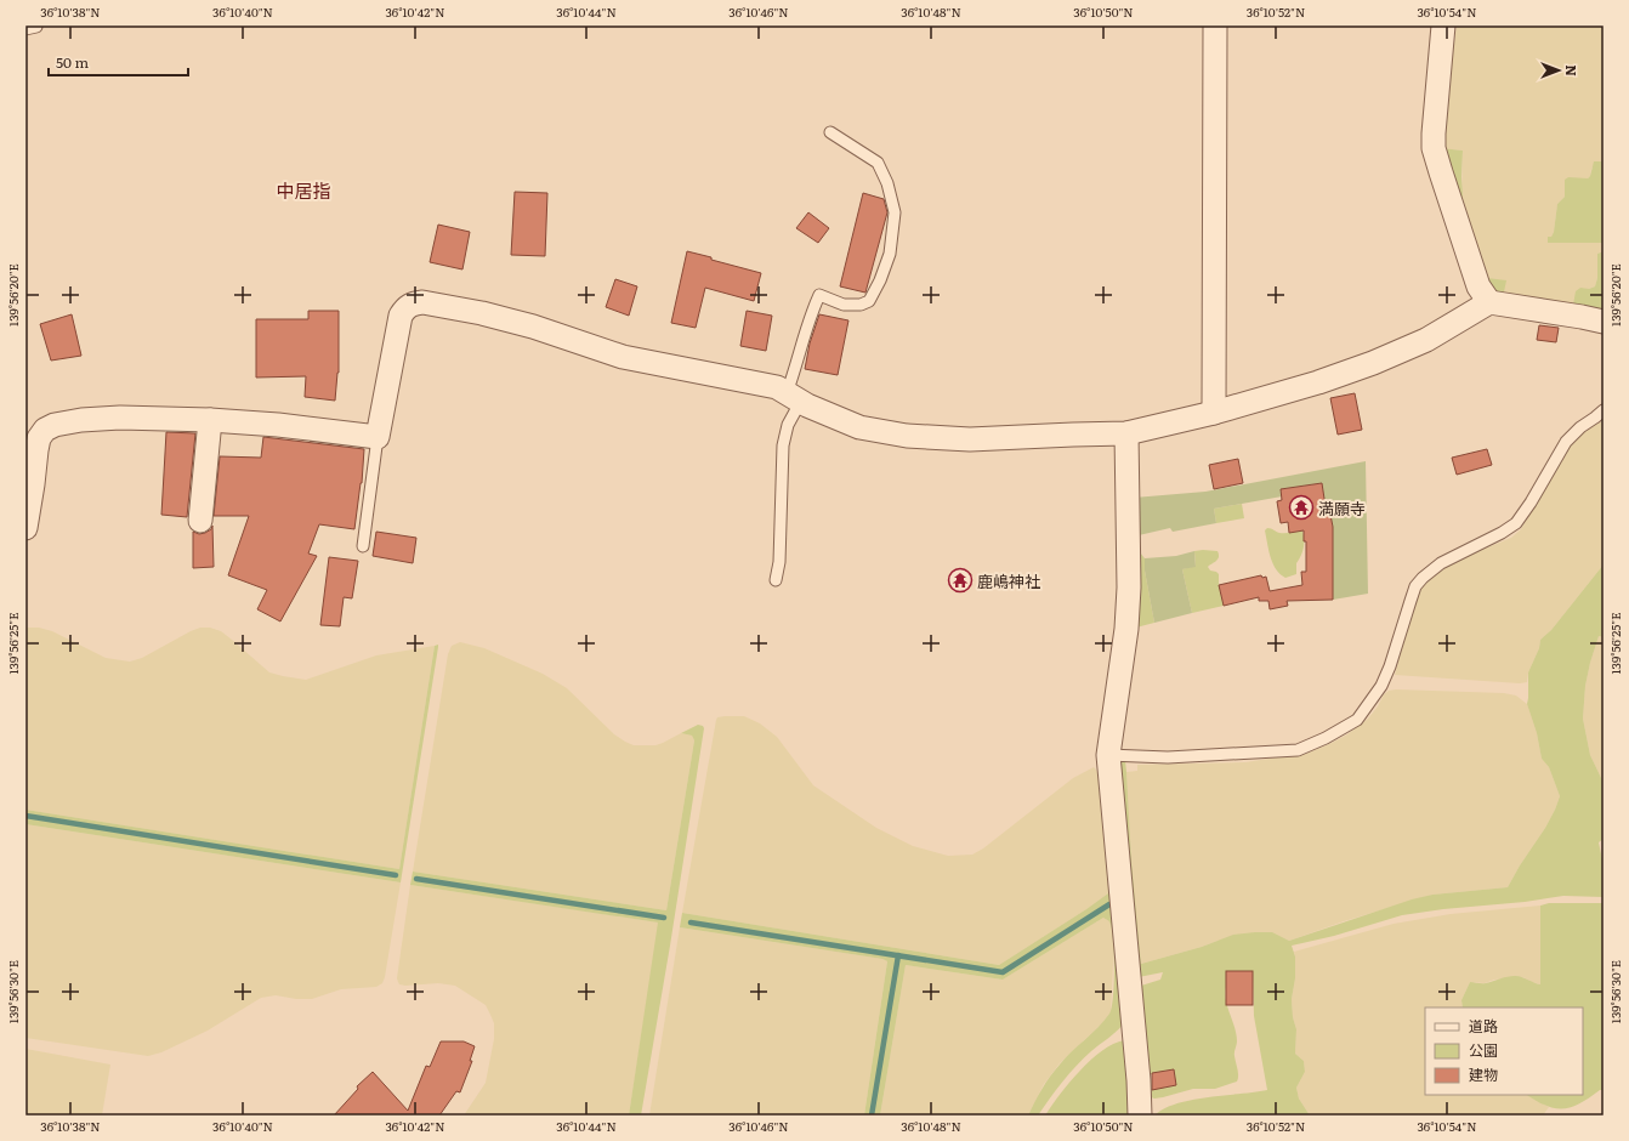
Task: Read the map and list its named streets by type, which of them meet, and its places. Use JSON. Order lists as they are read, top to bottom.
{
  "districts": ["中居指"],
  "places": {
    "temple": ["満願寺", "鹿嶋神社"]
  },
  "legend": ["道路", "公園", "建物"],
  "scale_bar": "50 m",
  "north": "right",
  "coordinates": [
    "36°10'38\"N",
    "36°10'40\"N",
    "36°10'42\"N",
    "36°10'44\"N",
    "36°10'46\"N",
    "36°10'48\"N",
    "36°10'50\"N",
    "36°10'52\"N",
    "36°10'54\"N",
    "139°56'20\"E",
    "139°56'25\"E",
    "139°56'30\"E"
  ]
}
